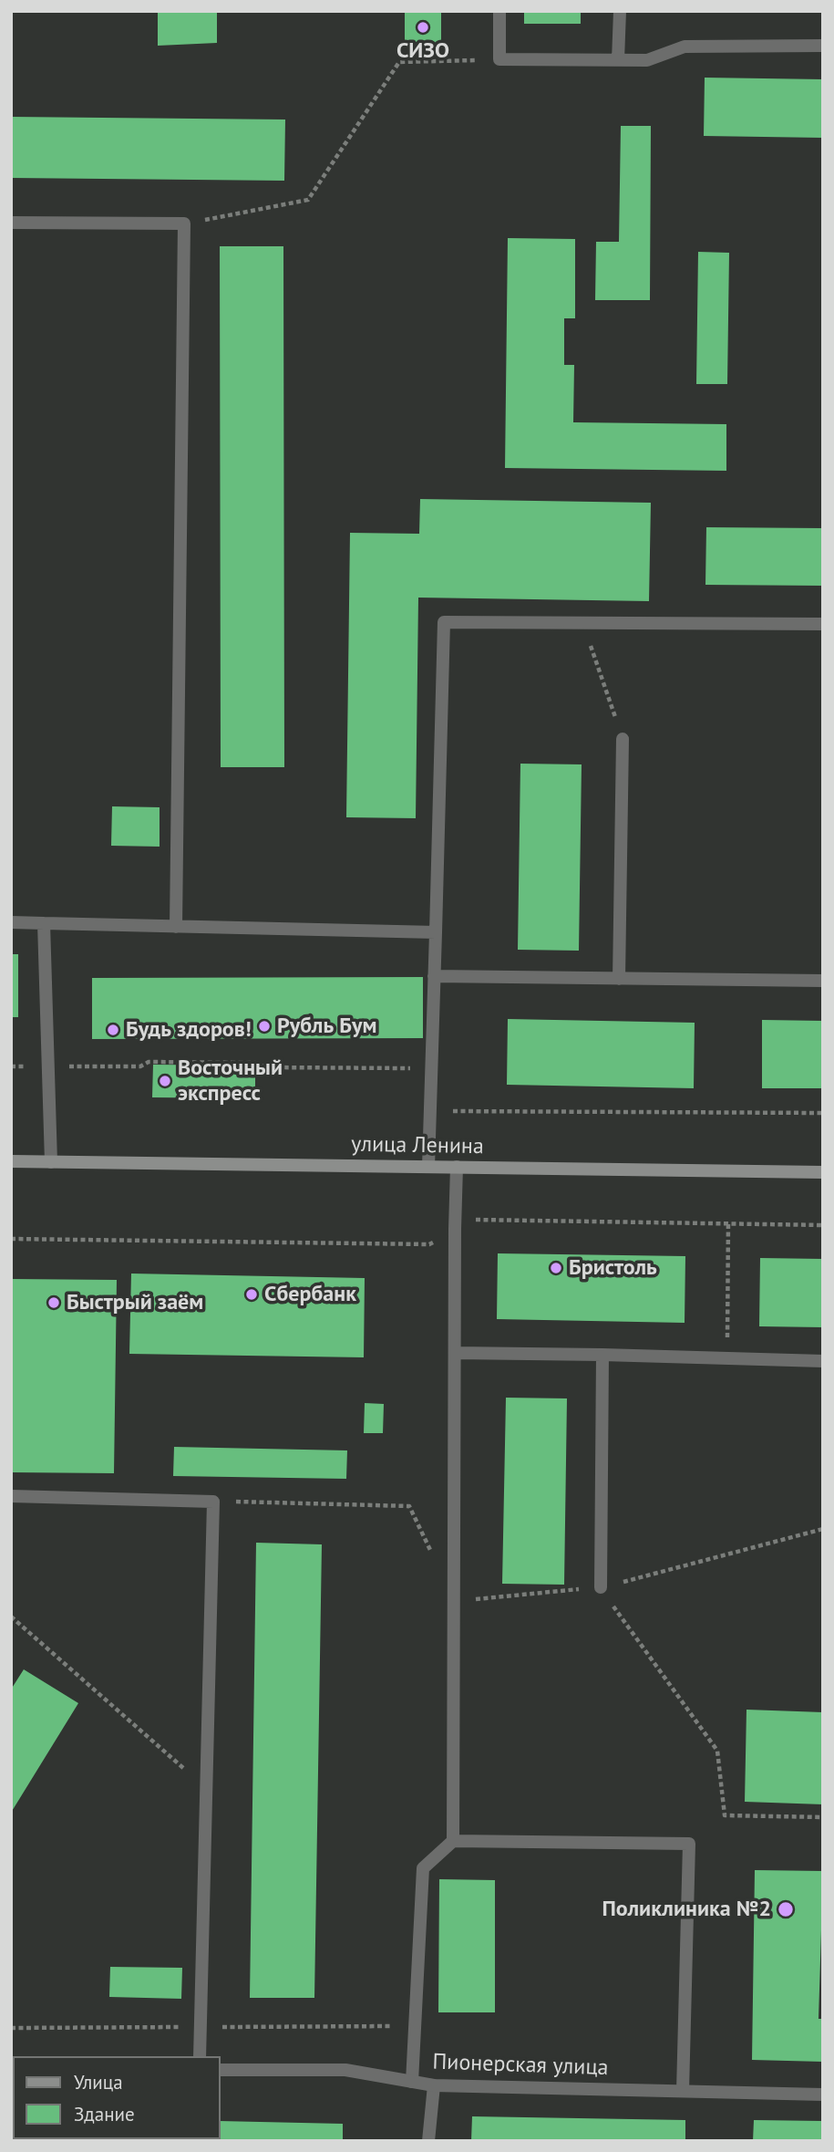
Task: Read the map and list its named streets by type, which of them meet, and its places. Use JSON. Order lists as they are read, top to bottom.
{
  "streets": {
    "main road": ["улица Ленина"],
    "street": ["Пионерская улица"]
  },
  "places": [
    "СИЗО",
    "Рубль Бум",
    "Будь здоров!",
    "Восточный экспресс",
    "Бристоль",
    "Сбербанк",
    "Быстрый заём",
    "Поликлиника №2"
  ],
  "legend": ["Улица", "Здание"]
}
